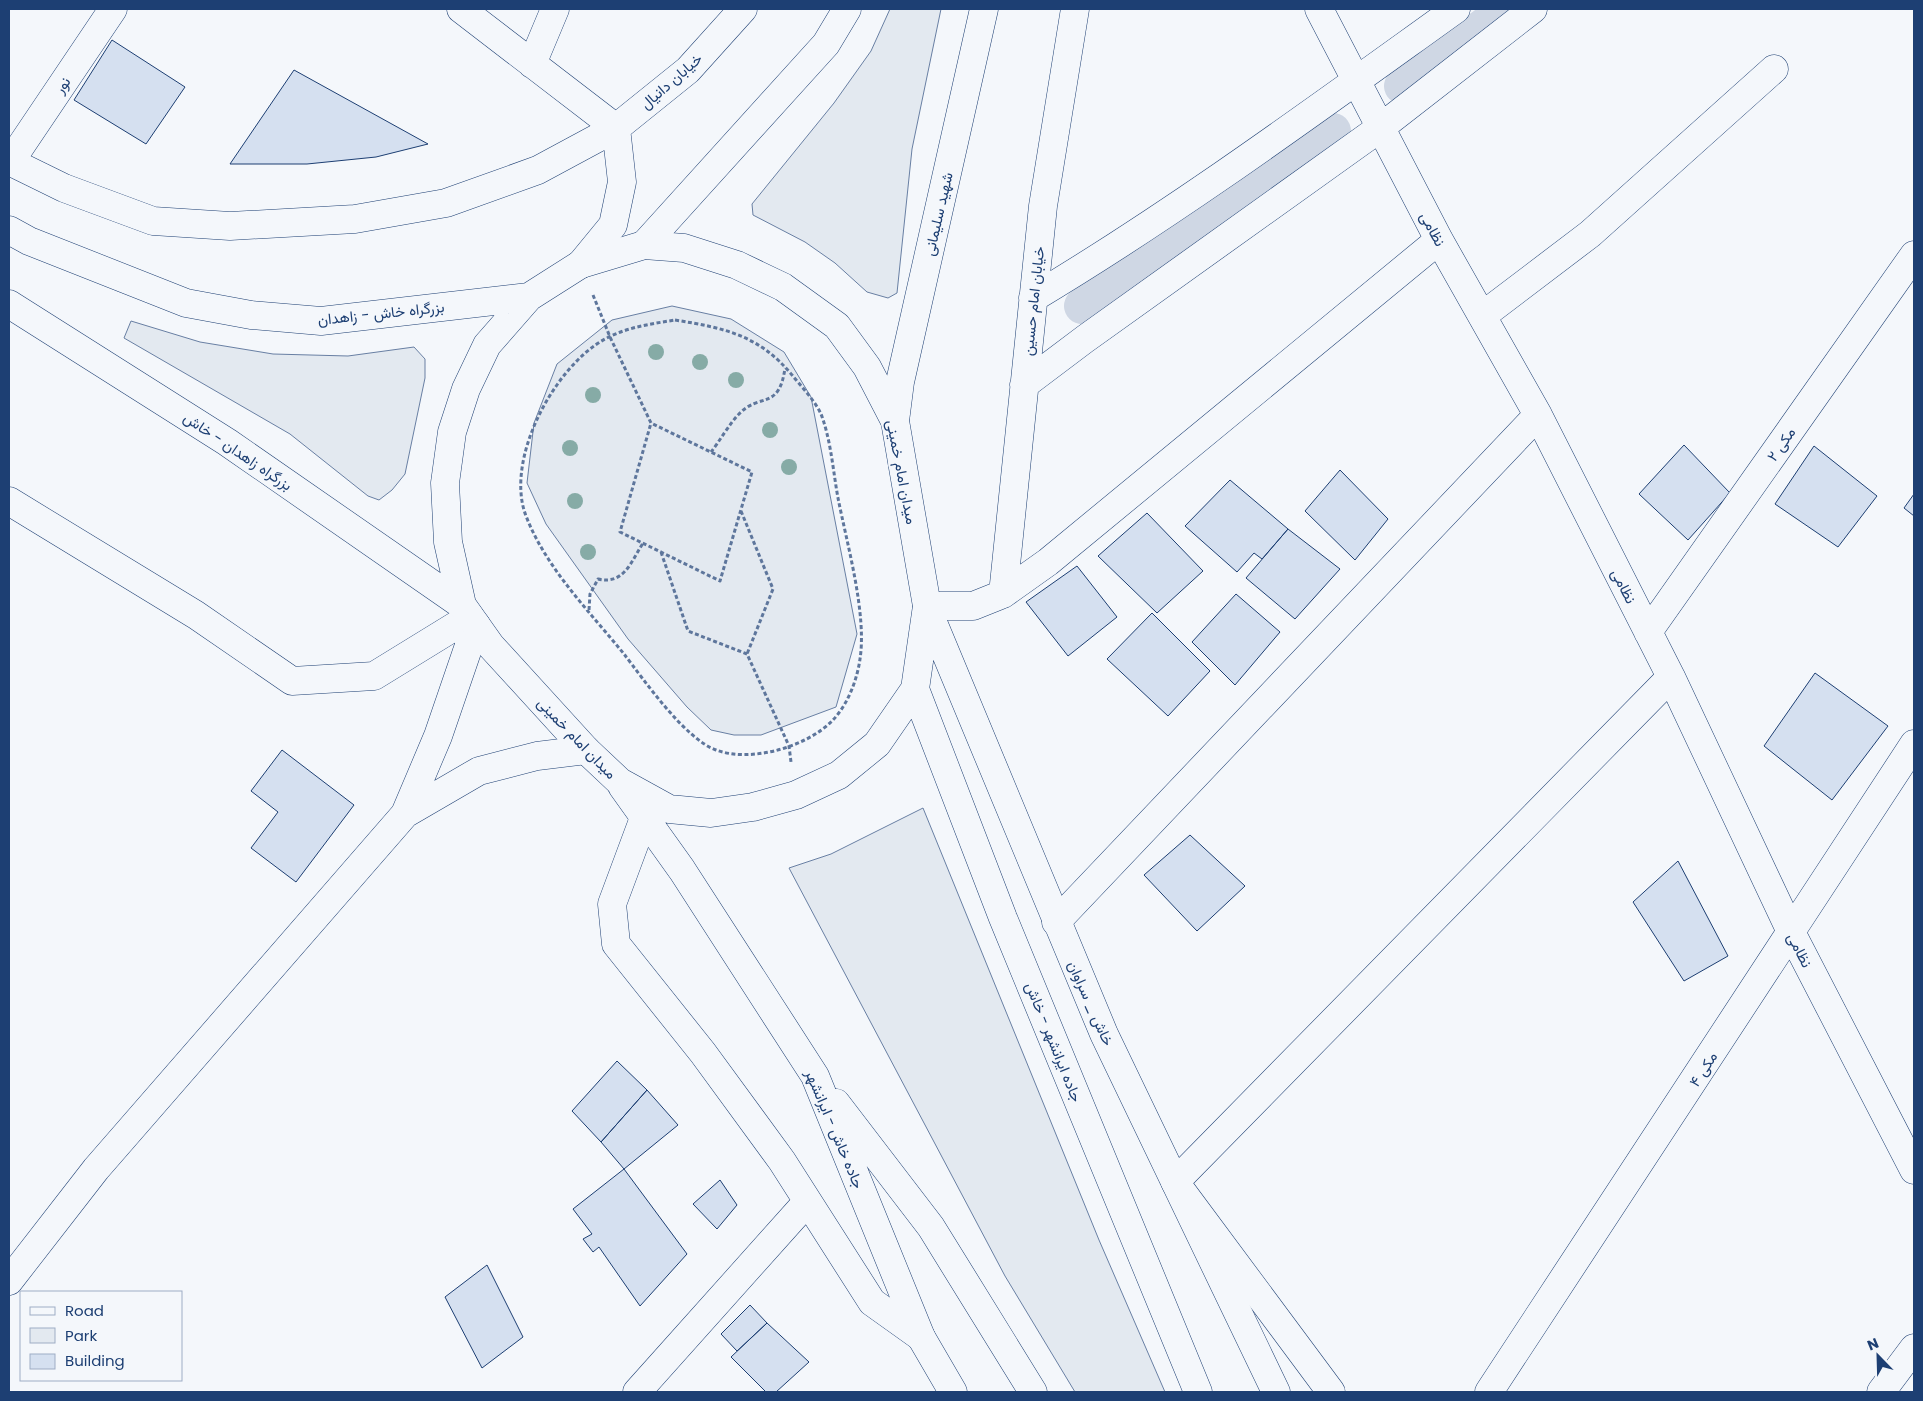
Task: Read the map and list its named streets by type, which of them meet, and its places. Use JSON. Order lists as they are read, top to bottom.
{
  "streets": {
    "main road": [
      "خیابان دانیال",
      "نور",
      "شهید سلیمانی",
      "نظامی",
      "خیابان امام حسین",
      "بزرگراه خاش - زاهدان",
      "مکی ۲",
      "بزرگراه زاهدان - خاش",
      "میدان امام خمینی",
      "خاش _ سراوان",
      "جاده ایرانشهر - خاش",
      "مکی ۴",
      "جاده خاش - ایرانشهر"
    ]
  },
  "crossings": [
    ["خیابان دانیال", "نور"],
    ["شهید سلیمانی", "میدان امام خمینی"],
    ["نظامی", "مکی ۲"],
    ["نظامی", "مکی ۴"],
    ["بزرگراه خاش - زاهدان", "میدان امام خمینی"],
    ["بزرگراه زاهدان - خاش", "میدان امام خمینی"],
    ["میدان امام خمینی", "خاش _ سراوان"],
    ["میدان امام خمینی", "جاده ایرانشهر - خاش"],
    ["میدان امام خمینی", "جاده خاش - ایرانشهر"]
  ],
  "legend": ["Road", "Park", "Building"],
  "north": "top left"
}
